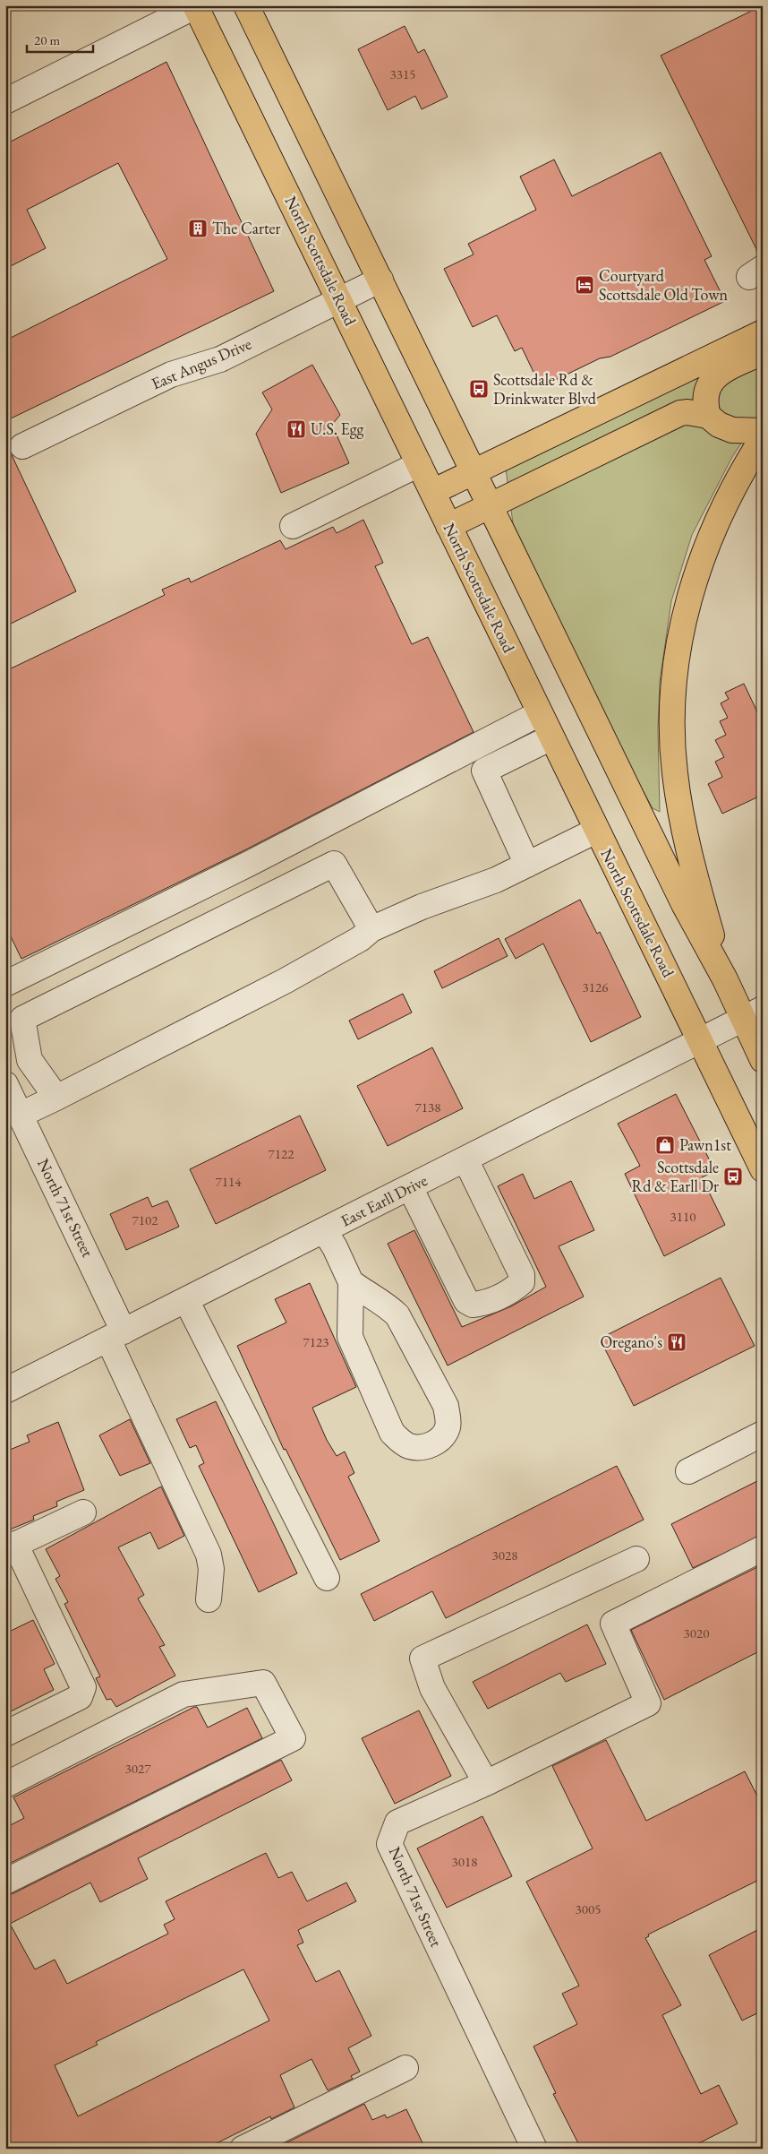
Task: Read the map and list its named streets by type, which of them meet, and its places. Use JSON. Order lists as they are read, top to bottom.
{
  "streets": {
    "main road": ["North Scottsdale Road"],
    "street": ["East Angus Drive", "East Earll Drive", "North 71st Street"]
  },
  "crossings": [
    ["North Scottsdale Road", "East Angus Drive"],
    ["North Scottsdale Road", "East Earll Drive"],
    ["East Earll Drive", "North 71st Street"]
  ],
  "places": {
    "building": ["The Carter"],
    "hotel": ["Courtyard Scottsdale Old Town"],
    "bus stop": ["Scottsdale Rd & Drinkwater Blvd", "Scottsdale Rd & Earll Dr"],
    "restaurant": ["U.S. Egg", "Oregano's"],
    "shop": ["Pawn1st"]
  },
  "house_numbers": [
    "3315",
    "3126",
    "7138",
    "7122",
    "7114",
    "3110",
    "7102",
    "7123",
    "3028",
    "3020",
    "3027",
    "3018",
    "3005"
  ],
  "scale_bar": "20 m"
}
